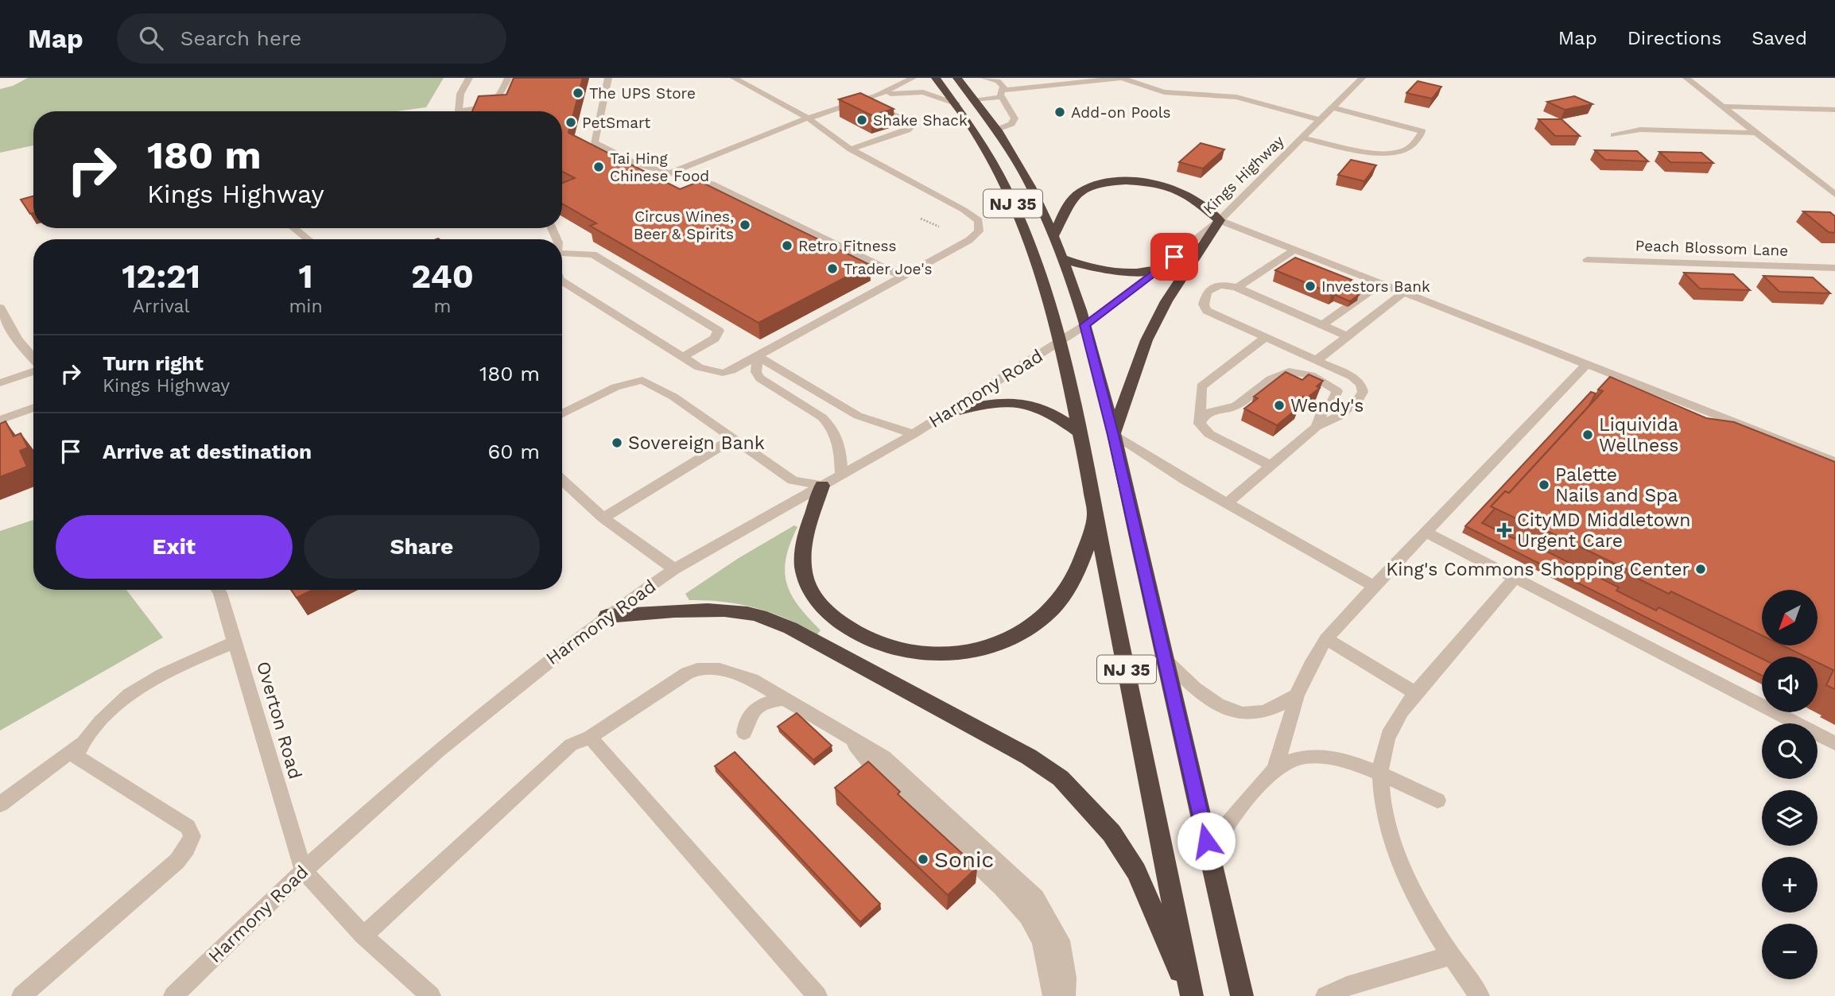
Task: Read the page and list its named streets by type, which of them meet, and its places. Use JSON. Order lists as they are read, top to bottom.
{
  "streets": {
    "highway": ["NJ 35"],
    "street": [
      "Kings Highway",
      "Peach Blossom Lane",
      "Harmony Road",
      "Overton Road"
    ]
  },
  "crossings": [
    ["Kings Highway", "NJ 35"],
    ["Kings Highway", "Harmony Road"],
    ["NJ 35", "Harmony Road"],
    ["Harmony Road", "Overton Road"]
  ],
  "places": {
    "other": [
      "The UPS Store",
      "Add-on Pools",
      "Shake Shack",
      "PetSmart",
      "Tai Hing Chinese Food",
      "Circus Wines, Beer & Spirits",
      "Retro Fitness",
      "Trader Joe's",
      "Investors Bank",
      "Wendy's",
      "Liquivida Wellness",
      "Sovereign Bank",
      "Palette Nails and Spa",
      "King's Commons Shopping Center",
      "Sonic"
    ],
    "health": ["CityMD Middletown Urgent Care"]
  },
  "north": "bottom left",
  "page": {
    "header": "Map",
    "search": "Search here",
    "nav": ["Map", "Directions", "Saved"],
    "turn": ["180 m", "Kings Highway"],
    "eta": [
      "12:21",
      "Arrival",
      "1",
      "min",
      "240",
      "m"
    ],
    "list": [
      {
        "name": "Turn right",
        "note": "Kings Highway",
        "value": "180 m"
      },
      {
        "name": "Arrive at destination",
        "value": "60 m"
      }
    ],
    "buttons": ["Exit", "Share"],
    "map_buttons": ["+", "−"]
  }
}
